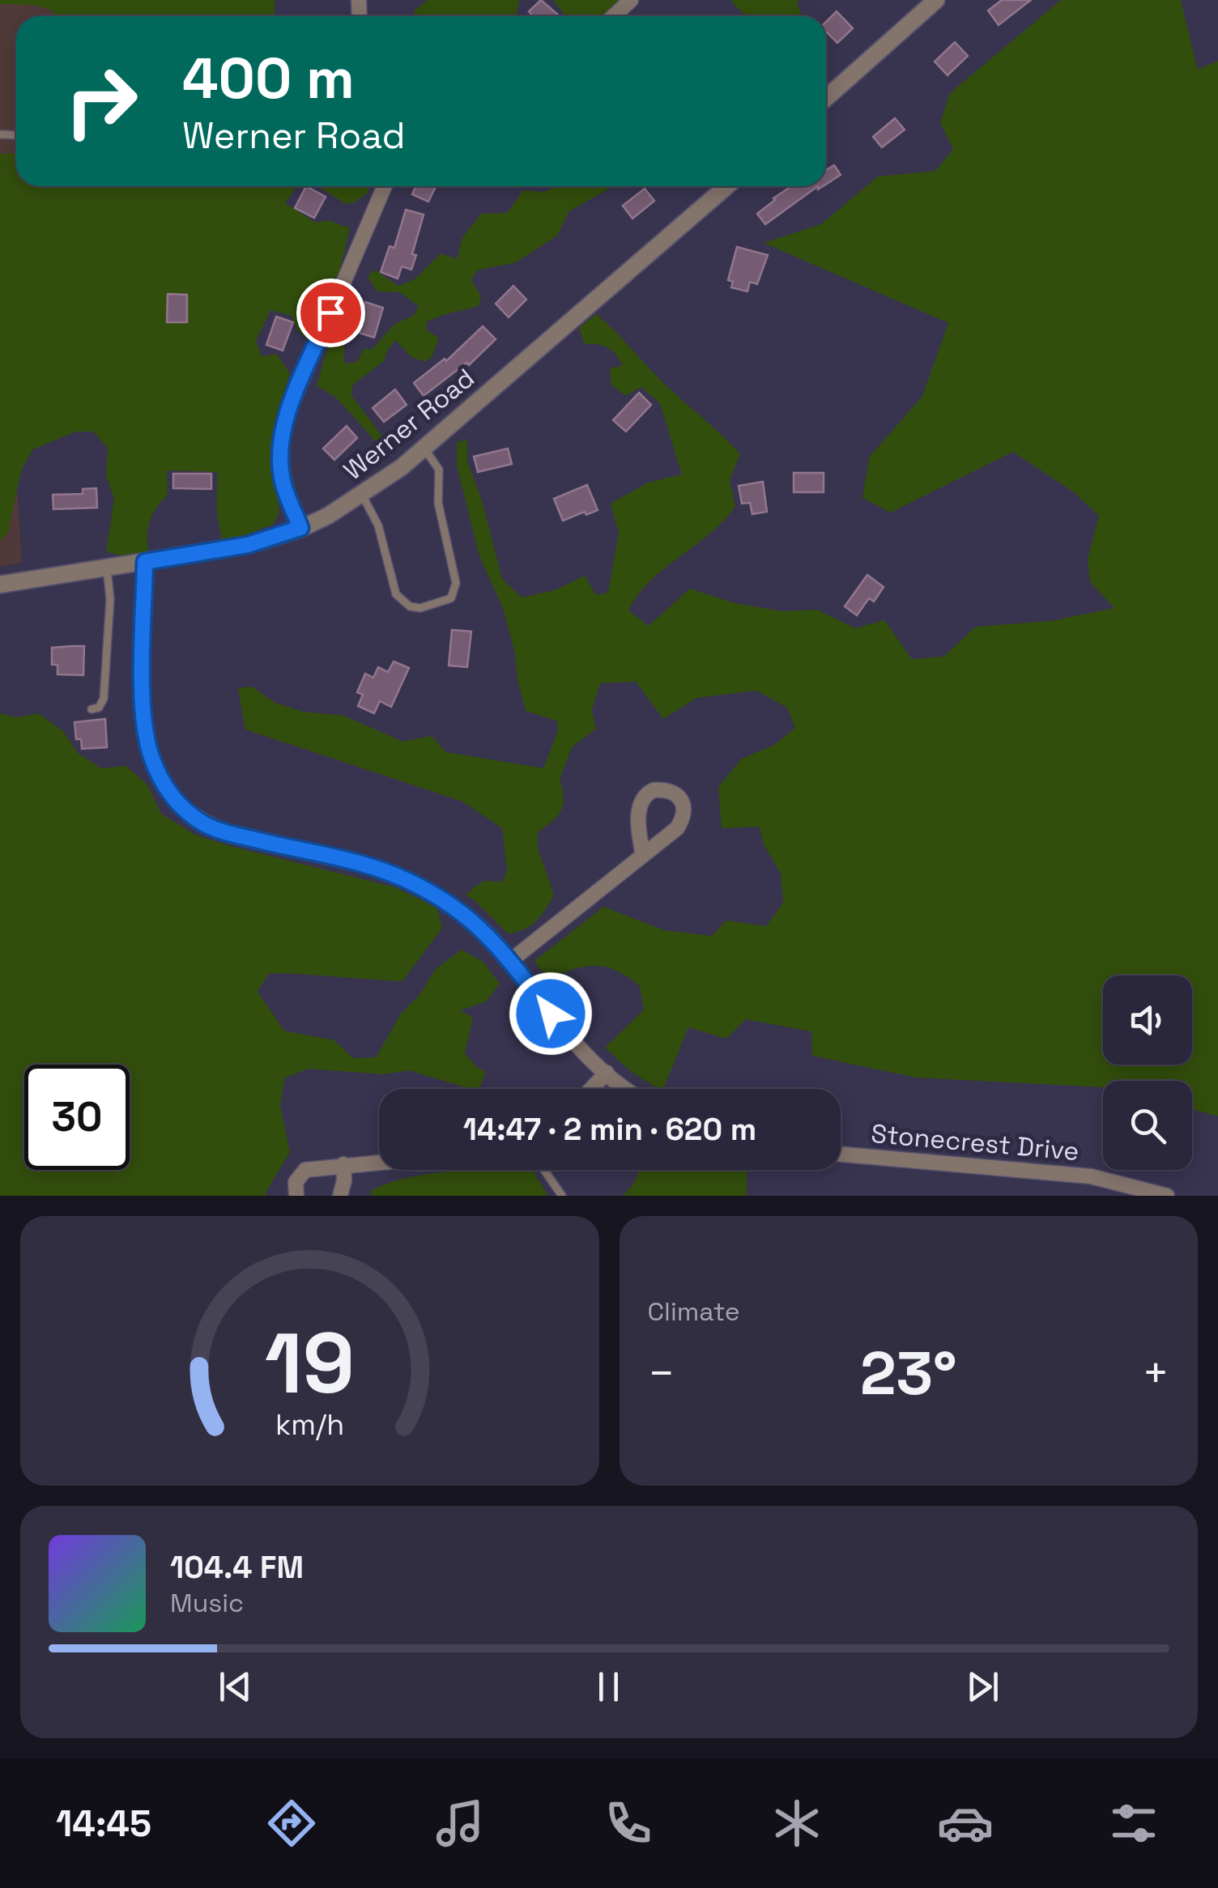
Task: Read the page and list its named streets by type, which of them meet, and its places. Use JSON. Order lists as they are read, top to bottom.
{
  "streets": {
    "street": ["Werner Road", "Stonecrest Drive"]
  },
  "page": {
    "turn": ["400 m", "Werner Road"],
    "limit": "30",
    "trip": "14:47 · 2 min · 620 m",
    "tile": "Climate",
    "heat": ["−", "23°", "+"],
    "song": ["104.4 FM", "Music"],
    "tabs": "14:45",
    "gauge": ["19", "km/h"]
  }
}
